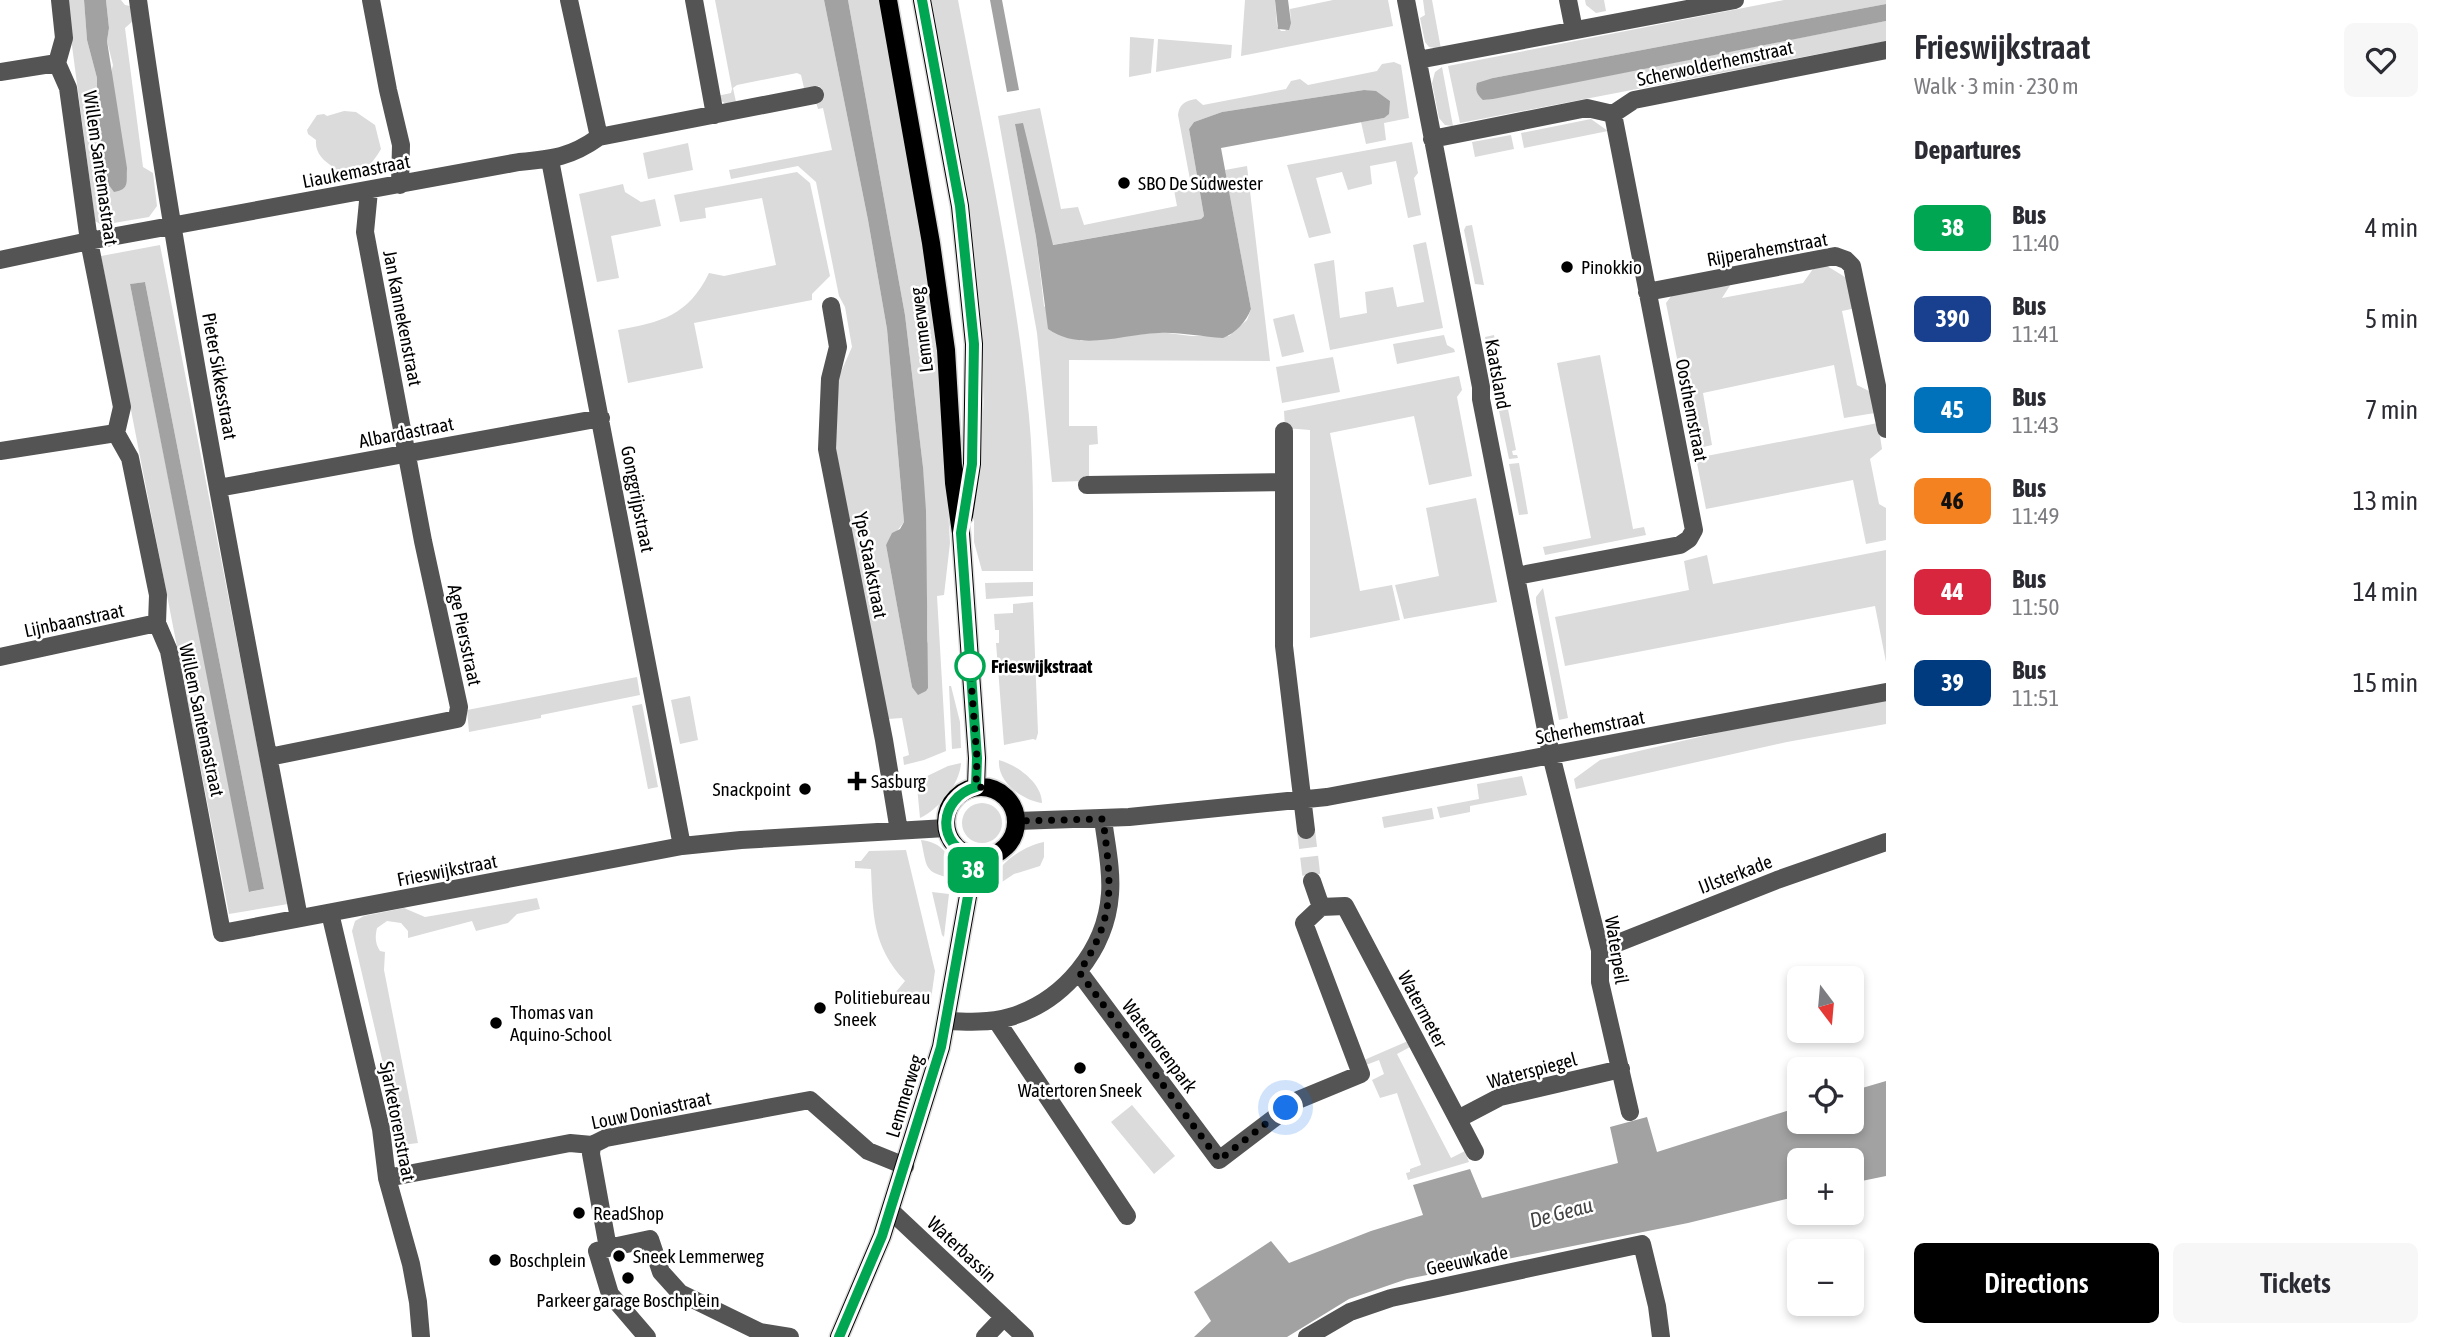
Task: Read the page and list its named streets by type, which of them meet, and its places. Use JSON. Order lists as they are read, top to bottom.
{
  "streets": {
    "main road": ["Lemmerweg"],
    "street": [
      "Scherwolderhemstraat",
      "Willem Santemastraat",
      "Liaukemastraat",
      "Rijperahemstraat",
      "Jan Kannekenstraat",
      "Kaatsland",
      "Pieter Sikkesstraat",
      "Oosthemstraat",
      "Albardastraat",
      "Gonggrijpstraat",
      "Ype Staakstraat",
      "Lijnbaanstraat",
      "Age Piersstraat",
      "Scherhemstraat",
      "Frieswijkstraat",
      "IJlsterkade",
      "Waterpeil",
      "Watermeter",
      "Watertorenpark",
      "Waterspiegel",
      "Louw Doniastraat",
      "Sjarketorenstraat",
      "Waterbassin",
      "Geeuwkade"
    ]
  },
  "crossings": [
    ["Scherwolderhemstraat", "Oosthemstraat"],
    ["Willem Santemastraat", "Liaukemastraat"],
    ["Willem Santemastraat", "Pieter Sikkesstraat"],
    ["Willem Santemastraat", "Lijnbaanstraat"],
    ["Willem Santemastraat", "Frieswijkstraat"],
    ["Willem Santemastraat", "Sjarketorenstraat"],
    ["Liaukemastraat", "Jan Kannekenstraat"],
    ["Liaukemastraat", "Pieter Sikkesstraat"],
    ["Liaukemastraat", "Gonggrijpstraat"],
    ["Rijperahemstraat", "Oosthemstraat"],
    ["Jan Kannekenstraat", "Albardastraat"],
    ["Jan Kannekenstraat", "Age Piersstraat"],
    ["Lemmerweg", "Scherhemstraat"],
    ["Lemmerweg", "Frieswijkstraat"],
    ["Lemmerweg", "Louw Doniastraat"],
    ["Lemmerweg", "Waterbassin"],
    ["Kaatsland", "Oosthemstraat"],
    ["Kaatsland", "Scherhemstraat"],
    ["Kaatsland", "Waterpeil"],
    ["Pieter Sikkesstraat", "Albardastraat"],
    ["Pieter Sikkesstraat", "Age Piersstraat"],
    ["Albardastraat", "Gonggrijpstraat"],
    ["Albardastraat", "Age Piersstraat"],
    ["Gonggrijpstraat", "Frieswijkstraat"],
    ["Ype Staakstraat", "Frieswijkstraat"],
    ["Scherhemstraat", "Frieswijkstraat"],
    ["Scherhemstraat", "Waterpeil"],
    ["Frieswijkstraat", "Sjarketorenstraat"],
    ["IJlsterkade", "Waterpeil"],
    ["Waterpeil", "Waterspiegel"],
    ["Watermeter", "Watertorenpark"],
    ["Watermeter", "Waterspiegel"],
    ["Louw Doniastraat", "Sjarketorenstraat"]
  ],
  "water": ["De Geau"],
  "places": {
    "other": [
      "SBO De Súdwester",
      "Pinokkio",
      "Frieswijkstraat",
      "Snackpoint",
      "Politiebureau Sneek",
      "Thomas van Aquino-School",
      "Watertoren Sneek",
      "ReadShop",
      "Sneek Lemmerweg",
      "Boschplein",
      "Parkeer garage Boschplein"
    ],
    "health": ["Sasburg"]
  },
  "lines": ["bus line 38"],
  "north": "bottom",
  "page": {
    "on_map": "38",
    "heading": [
      ["Frieswijkstraat", "Walk · 3 min · 230 m"],
      "Departures"
    ],
    "list": [
      {
        "mark": "38",
        "name": "Bus",
        "note": "11:40",
        "value": "4 min"
      },
      {
        "mark": "390",
        "name": "Bus",
        "note": "11:41",
        "value": "5 min"
      },
      {
        "mark": "45",
        "name": "Bus",
        "note": "11:43",
        "value": "7 min"
      },
      {
        "mark": "46",
        "name": "Bus",
        "note": "11:49",
        "value": "13 min"
      },
      {
        "mark": "44",
        "name": "Bus",
        "note": "11:50",
        "value": "14 min"
      },
      {
        "mark": "39",
        "name": "Bus",
        "note": "11:51",
        "value": "15 min"
      }
    ],
    "map_buttons": ["+", "−"],
    "buttons": ["Directions", "Tickets"]
  }
}
